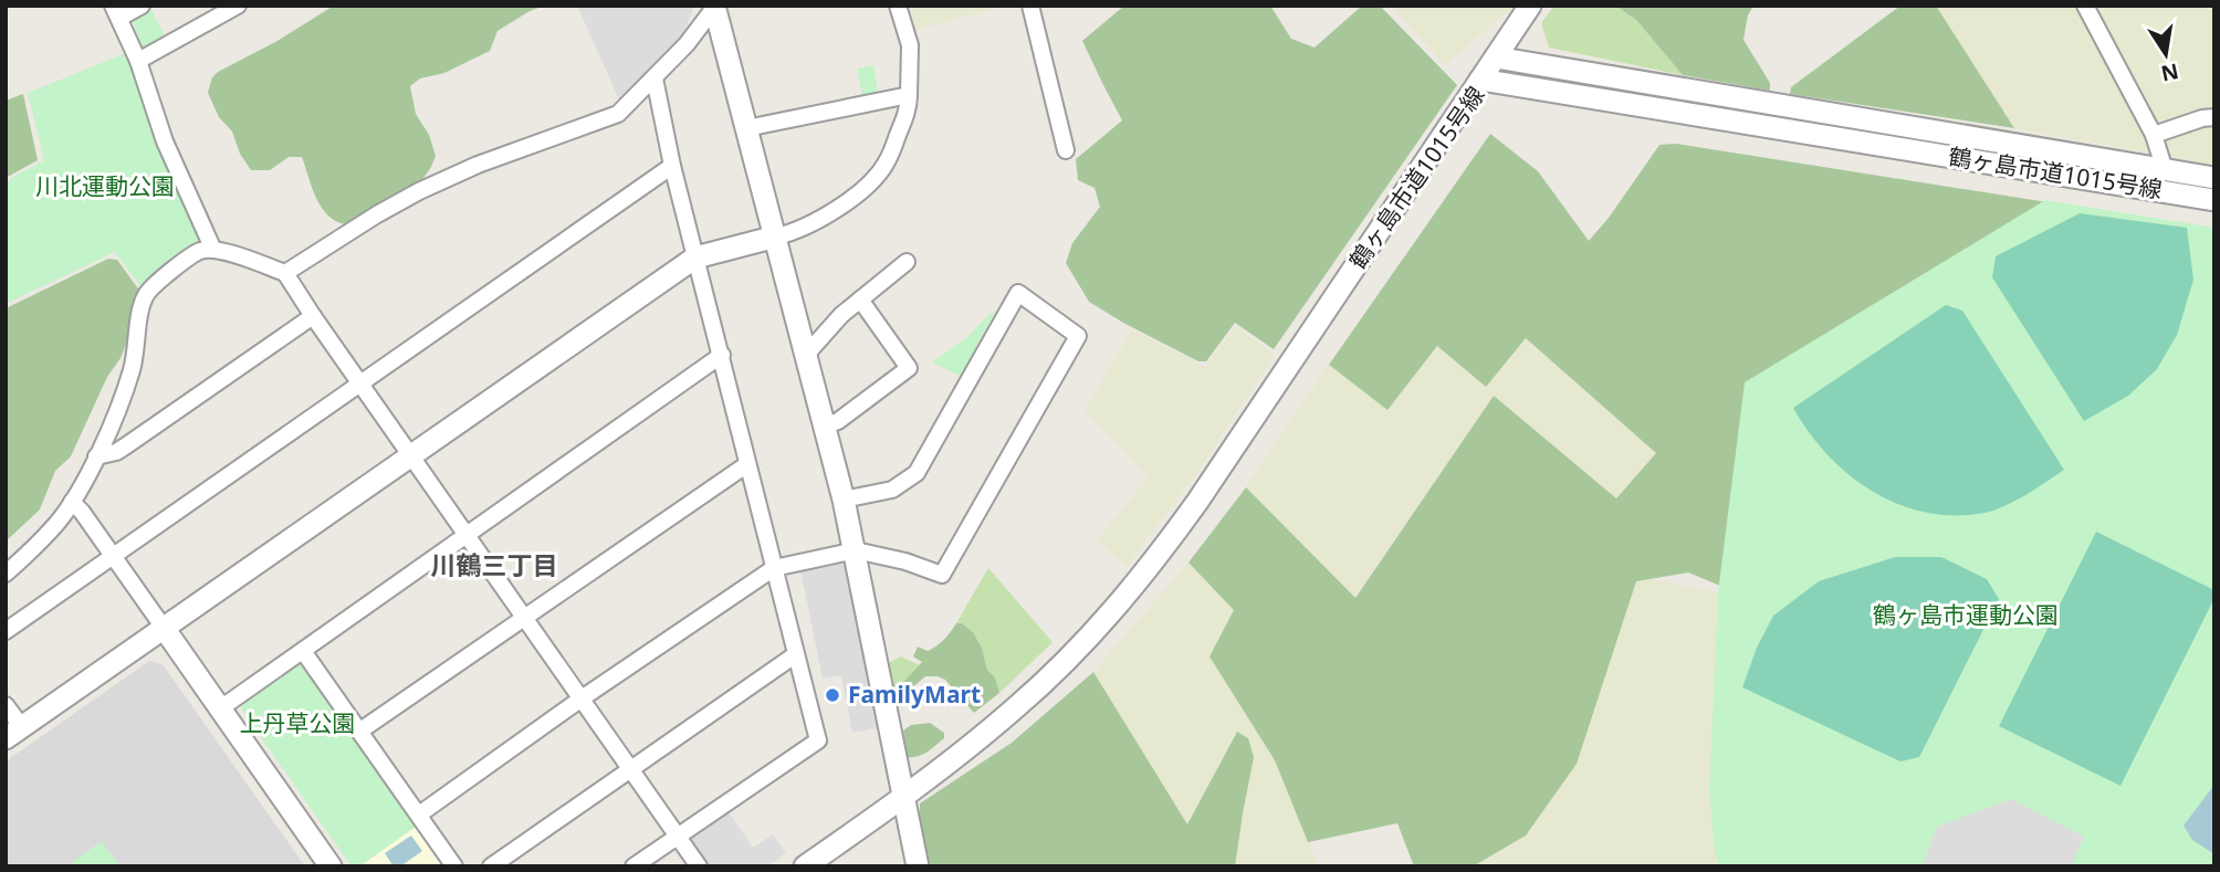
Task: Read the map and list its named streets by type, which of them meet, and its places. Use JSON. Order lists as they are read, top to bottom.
{
  "streets": {
    "street": ["鶴ヶ島市道1015号線"]
  },
  "districts": ["川鶴三丁目"],
  "parks": ["川北運動公園", "鶴ヶ島市運動公園", "上丹草公園"],
  "places": ["FamilyMart"],
  "north": "bottom"
}
